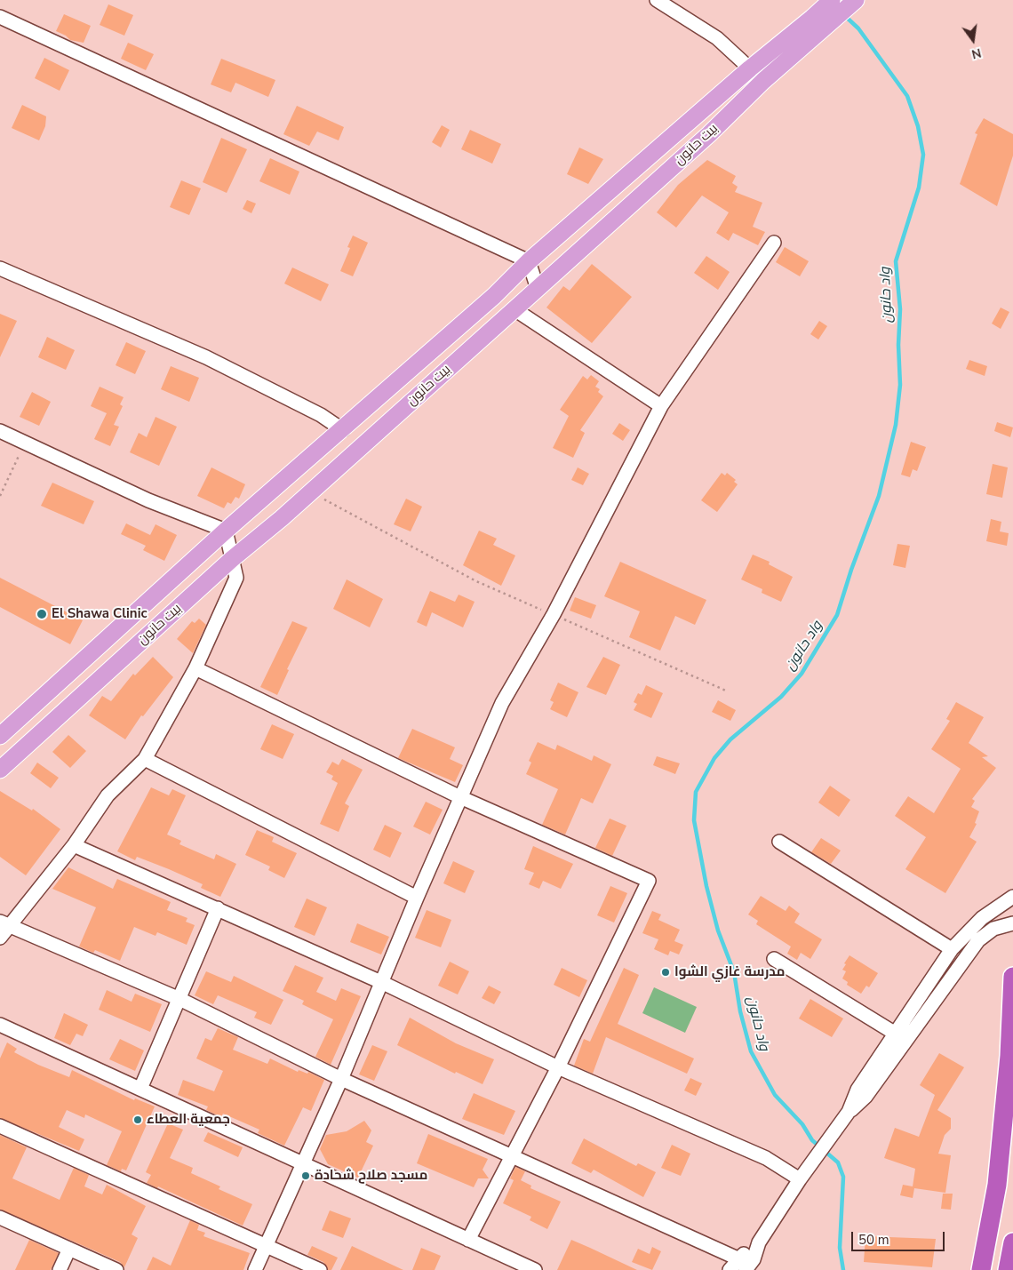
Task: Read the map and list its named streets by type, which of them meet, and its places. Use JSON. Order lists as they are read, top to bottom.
{
  "streets": {
    "main road": ["بيت حانون"]
  },
  "water": ["واد حانون"],
  "places": [
    "El Shawa Clinic",
    "مدرسة غازي الشوا",
    "جمعية العطاء",
    "مسجد صلاح شحادة"
  ],
  "scale_bar": "50 m",
  "north": "bottom"
}
